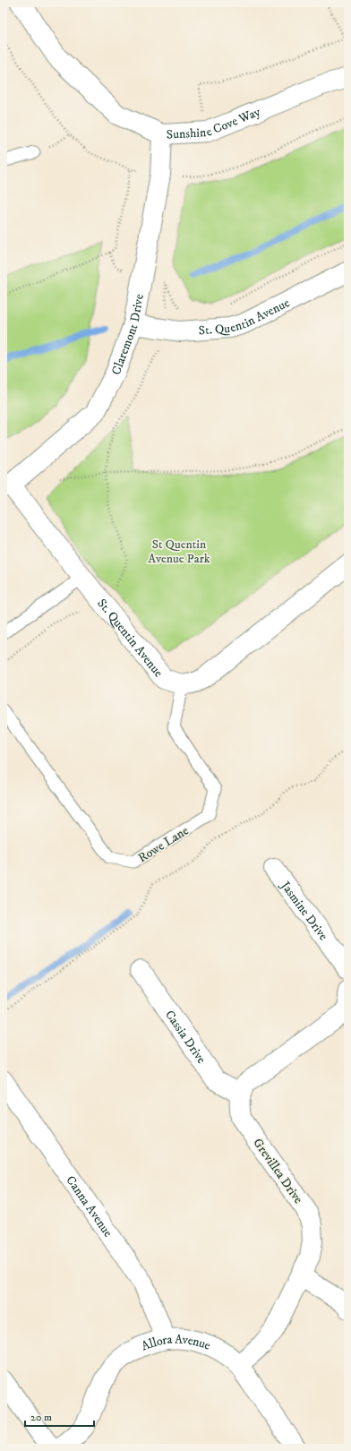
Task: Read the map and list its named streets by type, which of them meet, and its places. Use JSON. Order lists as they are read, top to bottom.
{
  "streets": {
    "street": [
      "Sunshine Cove Way",
      "St. Quentin Avenue",
      "Claremont Drive",
      "Jasmine Drive",
      "Cassia Drive",
      "Grevillea Drive",
      "Canna Avenue",
      "Allora Avenue"
    ],
    "lane": ["Rowe Lane"]
  },
  "crossings": [
    ["Sunshine Cove Way", "Claremont Drive"],
    ["St. Quentin Avenue", "Claremont Drive"],
    ["St. Quentin Avenue", "Rowe Lane"],
    ["Cassia Drive", "Grevillea Drive"],
    ["Grevillea Drive", "Allora Avenue"],
    ["Canna Avenue", "Allora Avenue"]
  ],
  "parks": ["St Quentin Avenue Park"],
  "scale_bar": "20 m"
}
